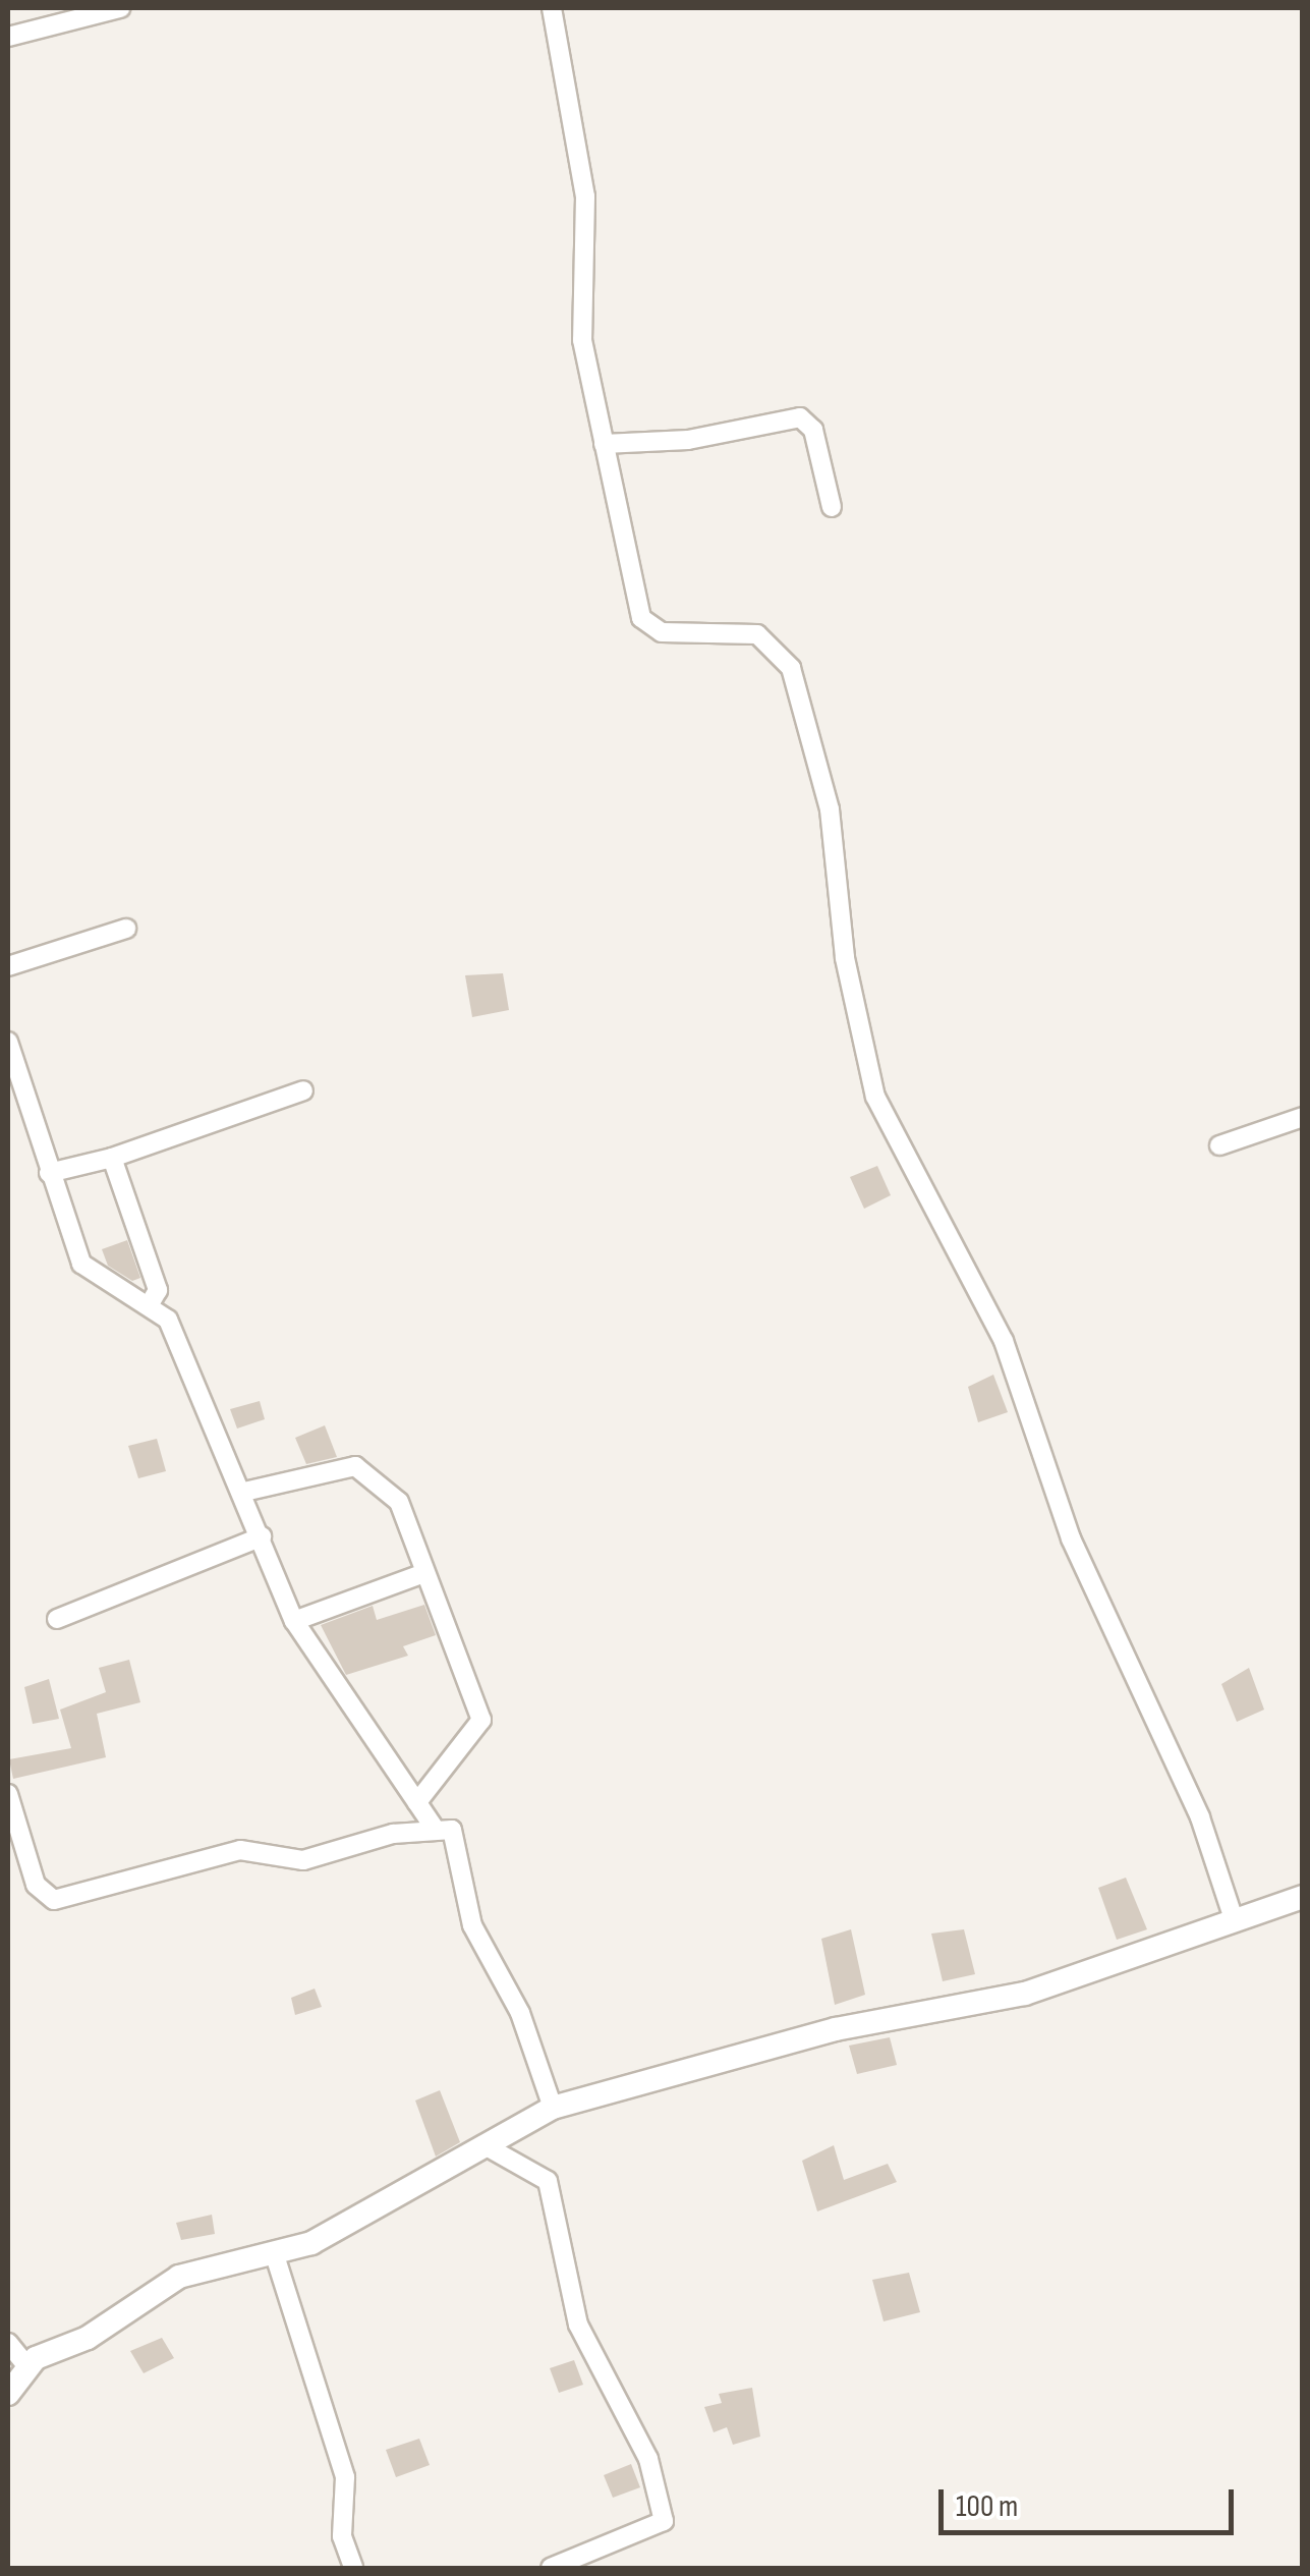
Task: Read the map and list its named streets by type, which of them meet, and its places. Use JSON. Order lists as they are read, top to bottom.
{
  "scale_bar": "100 m"
}
